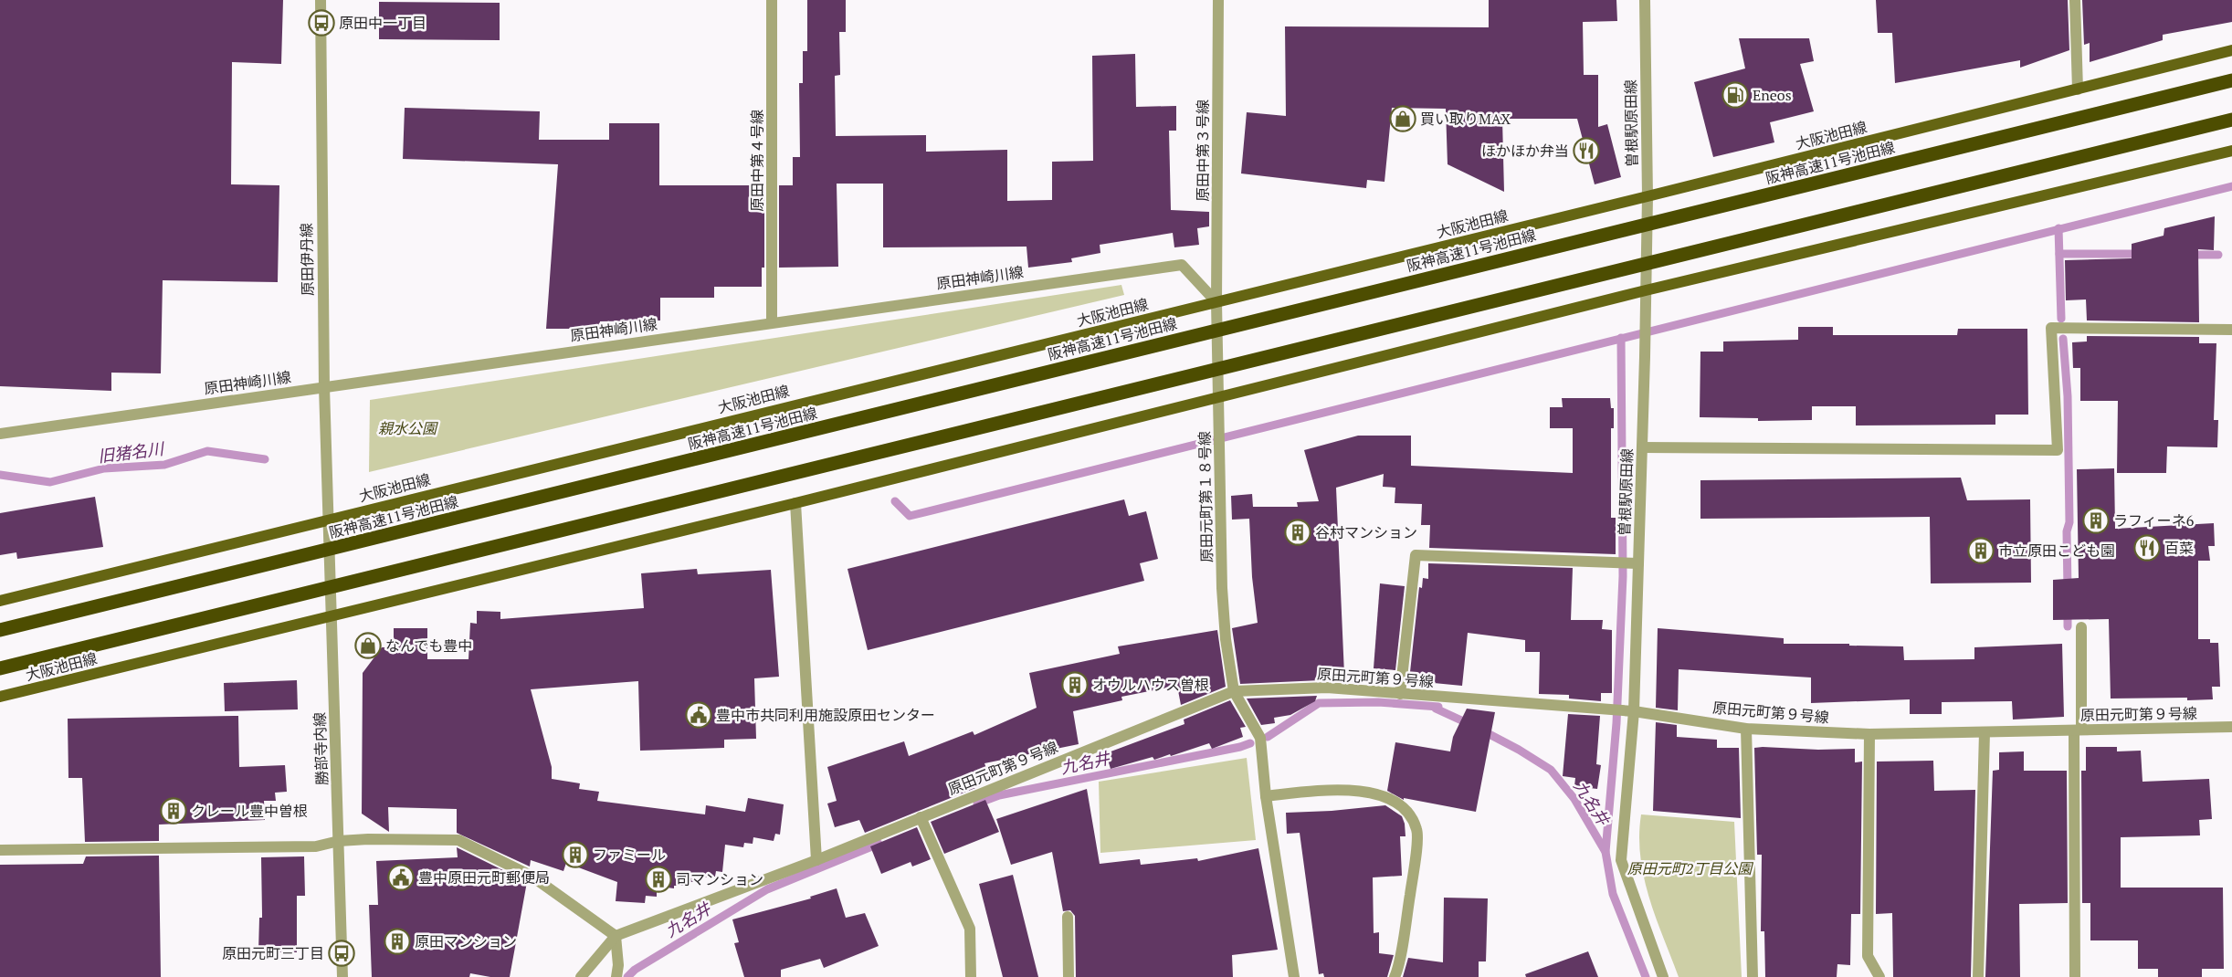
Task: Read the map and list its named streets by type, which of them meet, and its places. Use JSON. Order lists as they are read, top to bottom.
{
  "streets": {
    "highway": ["阪神高速11号池田線"],
    "main road": ["大阪池田線"],
    "street": [
      "曽根駅原田線",
      "原田中第３号線",
      "原田中第４号線",
      "原田伊丹線",
      "原田神崎川線",
      "原田元町第１８号線",
      "原田元町第９号線",
      "勝部寺内線"
    ]
  },
  "crossings": [
    ["曽根駅原田線", "大阪池田線"],
    ["曽根駅原田線", "原田元町第９号線"],
    ["大阪池田線", "原田中第３号線"],
    ["大阪池田線", "原田伊丹線"],
    ["大阪池田線", "原田神崎川線"],
    ["大阪池田線", "原田元町第１８号線"],
    ["大阪池田線", "勝部寺内線"],
    ["原田中第３号線", "原田神崎川線"],
    ["原田中第３号線", "原田元町第１８号線"],
    ["原田中第４号線", "原田神崎川線"],
    ["原田伊丹線", "原田神崎川線"],
    ["原田伊丹線", "勝部寺内線"],
    ["原田神崎川線", "原田元町第１８号線"],
    ["原田元町第１８号線", "原田元町第９号線"]
  ],
  "water": ["旧猪名川", "九名井"],
  "parks": ["親水公園", "原田元町2丁目公園"],
  "places": {
    "bus stop": ["原田中一丁目", "原田元町三丁目"],
    "fuel station": ["Eneos"],
    "shop": ["買い取りMAX", "なんでも豊中"],
    "restaurant": ["ほかほか弁当", "百菜"],
    "building": [
      "ラフィーネ6",
      "谷村マンション",
      "市立原田こども園",
      "オウルハウス曽根",
      "クレール豊中曽根",
      "ファミール",
      "司マンション",
      "原田マンション"
    ],
    "public building": ["豊中市共同利用施設原田センター", "豊中原田元町郵便局"]
  }
}
